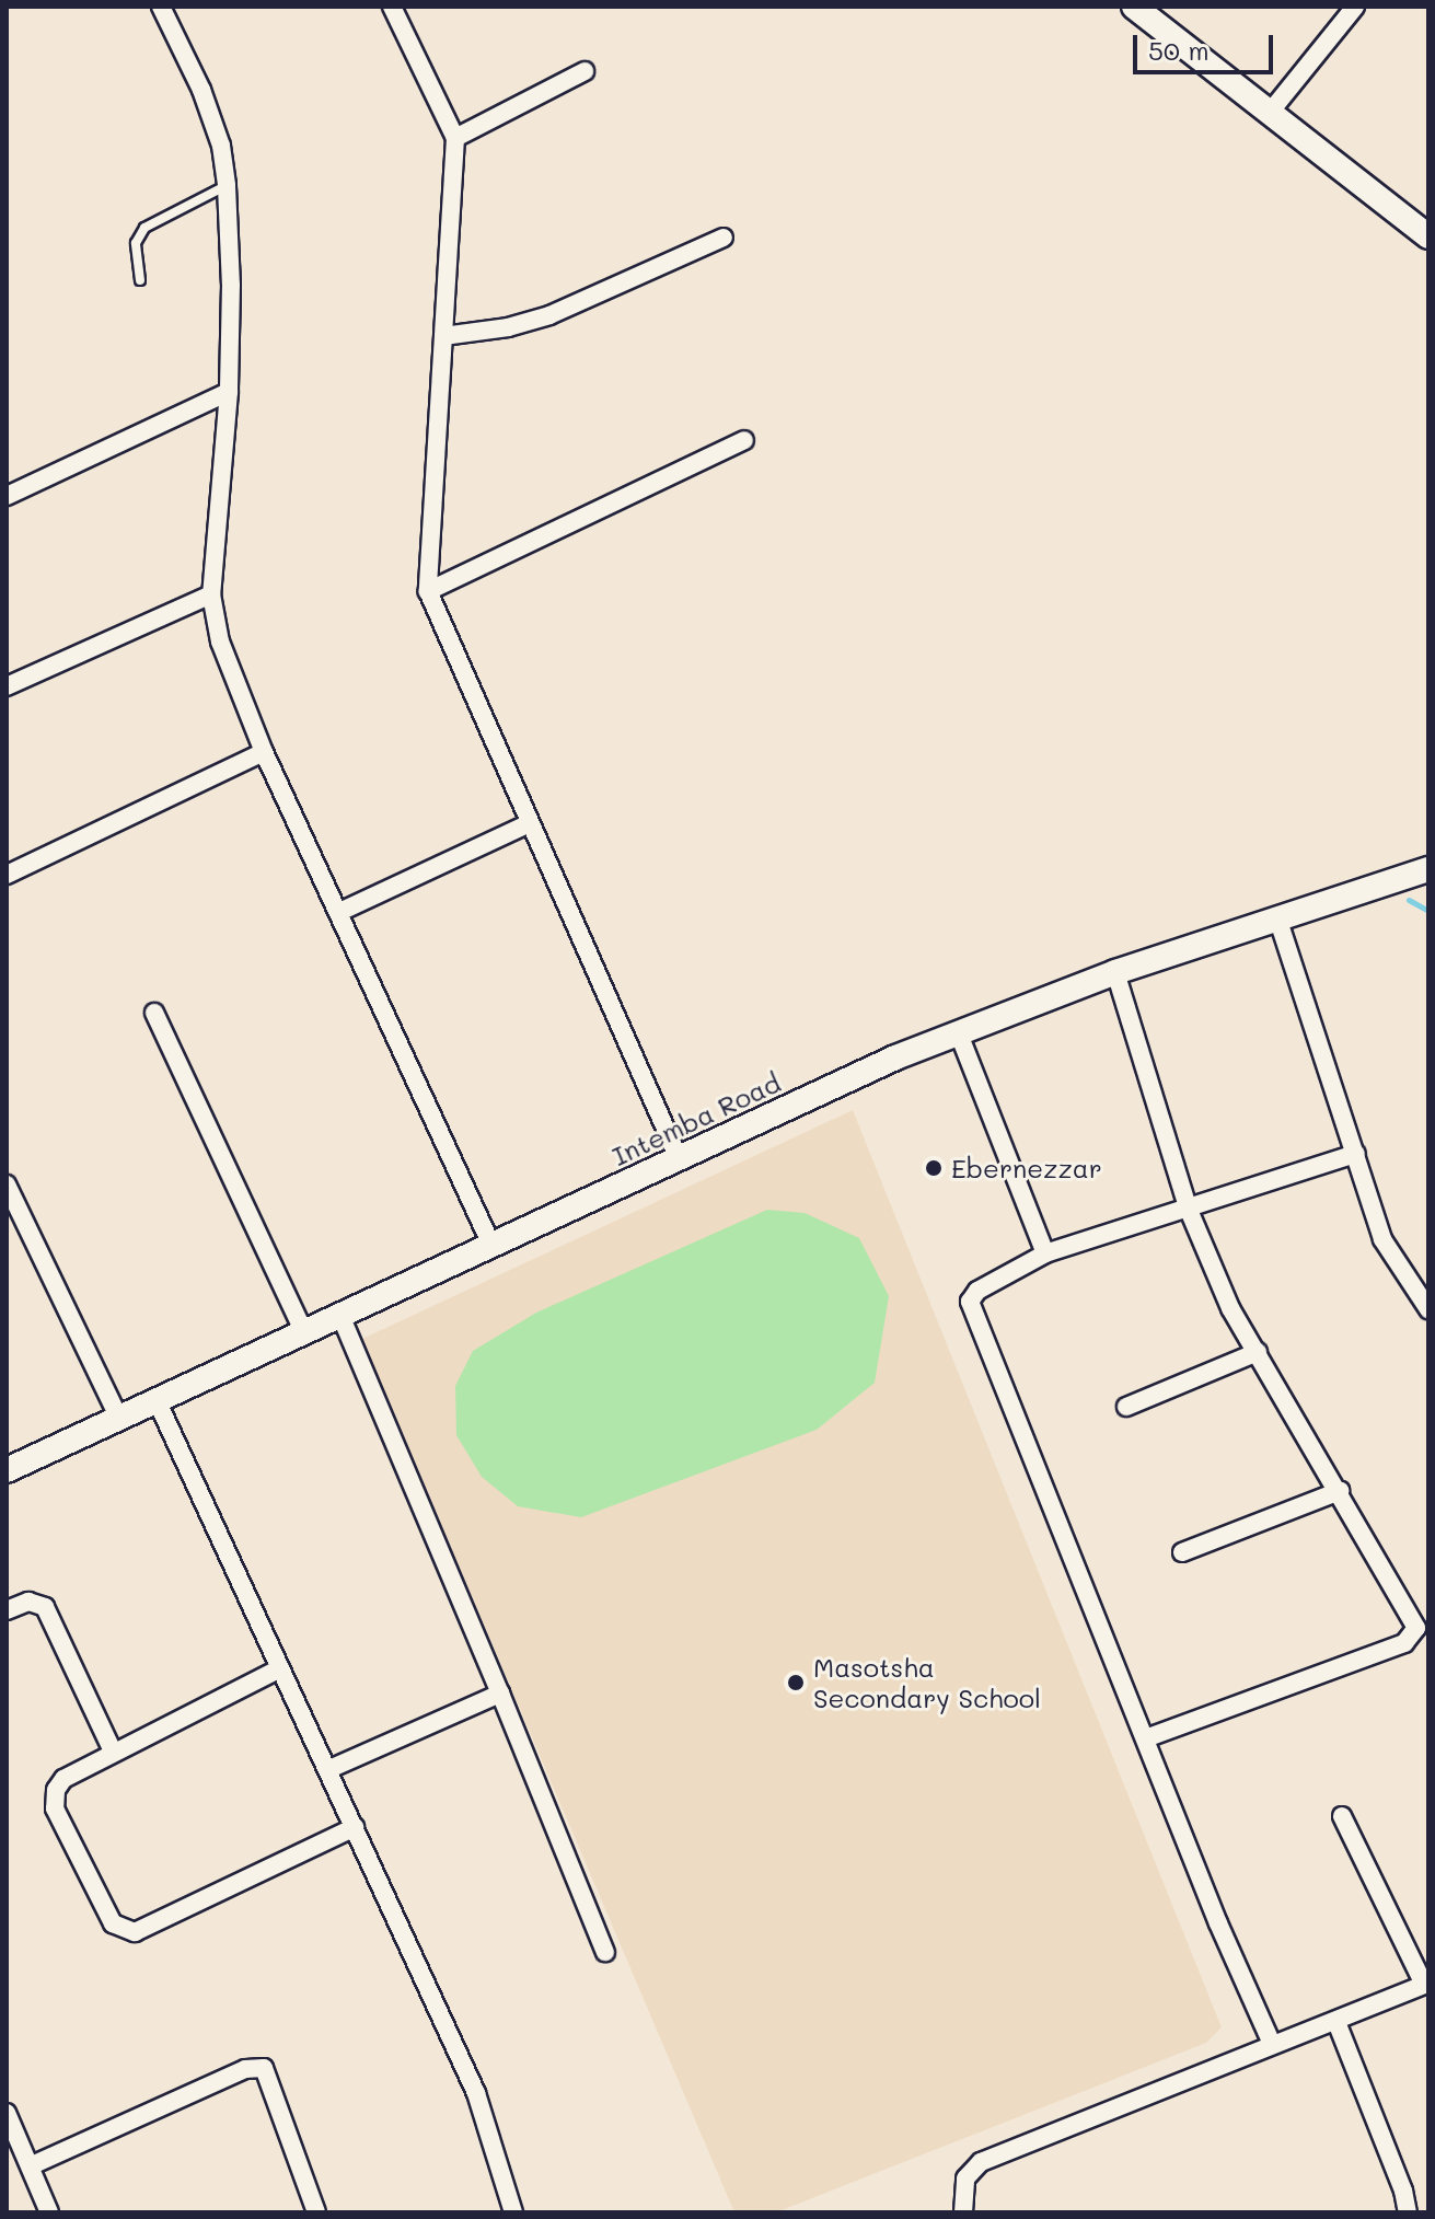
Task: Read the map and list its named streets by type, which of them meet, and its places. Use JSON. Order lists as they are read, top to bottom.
{
  "streets": {
    "street": ["Intemba Road"]
  },
  "places": ["Ebernezzar", "Masotsha Secondary School"],
  "scale_bar": "50 m"
}
